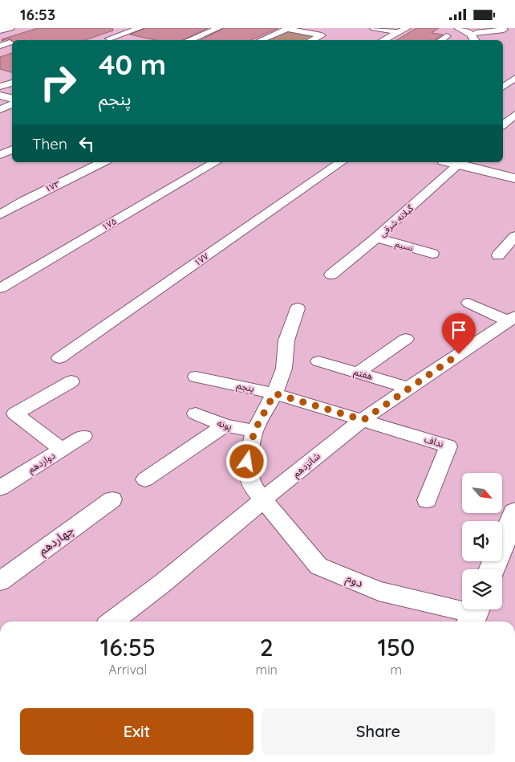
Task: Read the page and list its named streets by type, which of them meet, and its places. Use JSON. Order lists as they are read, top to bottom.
{
  "streets": {
    "street": [
      "۱۷۳",
      "گیلانه شرقی",
      "۱۷۵",
      "نسیم",
      "۱۷۷",
      "هفتم",
      "پنجم",
      "پونه",
      "نداف",
      "دوازدهم",
      "شانزدهم",
      "چهاردهم",
      "دوم"
    ]
  },
  "crossings": [
    ["گیلانه شرقی", "نسیم"],
    ["هفتم", "شانزدهم"],
    ["پنجم", "نداف"],
    ["پنجم", "شانزدهم"],
    ["پنجم", "دوم"],
    ["پونه", "دوم"],
    ["نداف", "شانزدهم"],
    ["شانزدهم", "دوم"]
  ],
  "north": "bottom right",
  "page": {
    "status": "16:53",
    "turn": ["40 m", "پنجم"],
    "then": "Then",
    "eta": [
      "16:55",
      "Arrival",
      "2",
      "min",
      "150",
      "m"
    ],
    "buttons": ["Exit", "Share"]
  }
}
